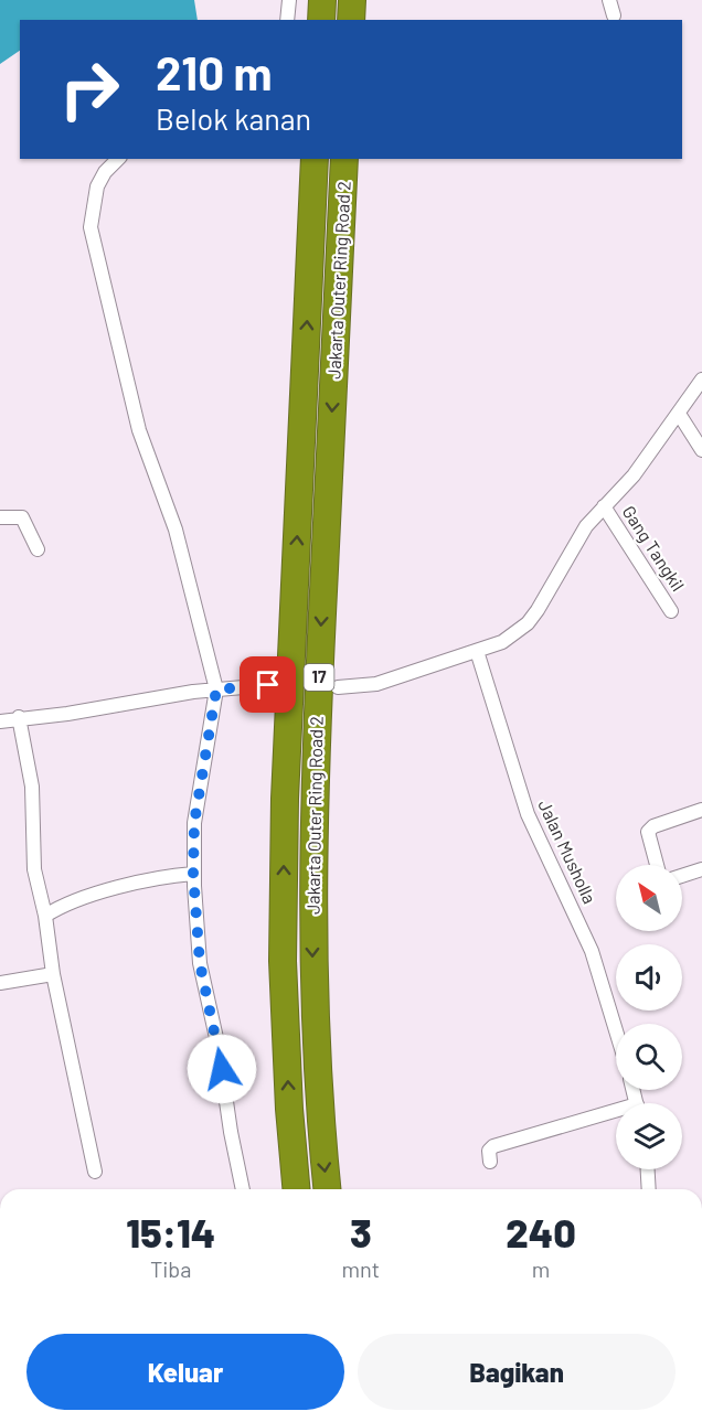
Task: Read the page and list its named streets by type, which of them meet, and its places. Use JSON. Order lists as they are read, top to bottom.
{
  "streets": {
    "highway": ["Jakarta Outer Ring Road 2", "17"],
    "street": ["Gang Tangkil", "Jalan Musholla"]
  },
  "north": "top left",
  "page": {
    "turn": ["210 m", "Belok kanan"],
    "eta": [
      "15:14",
      "Tiba",
      "3",
      "mnt",
      "240",
      "m"
    ],
    "buttons": ["Keluar", "Bagikan"]
  }
}
